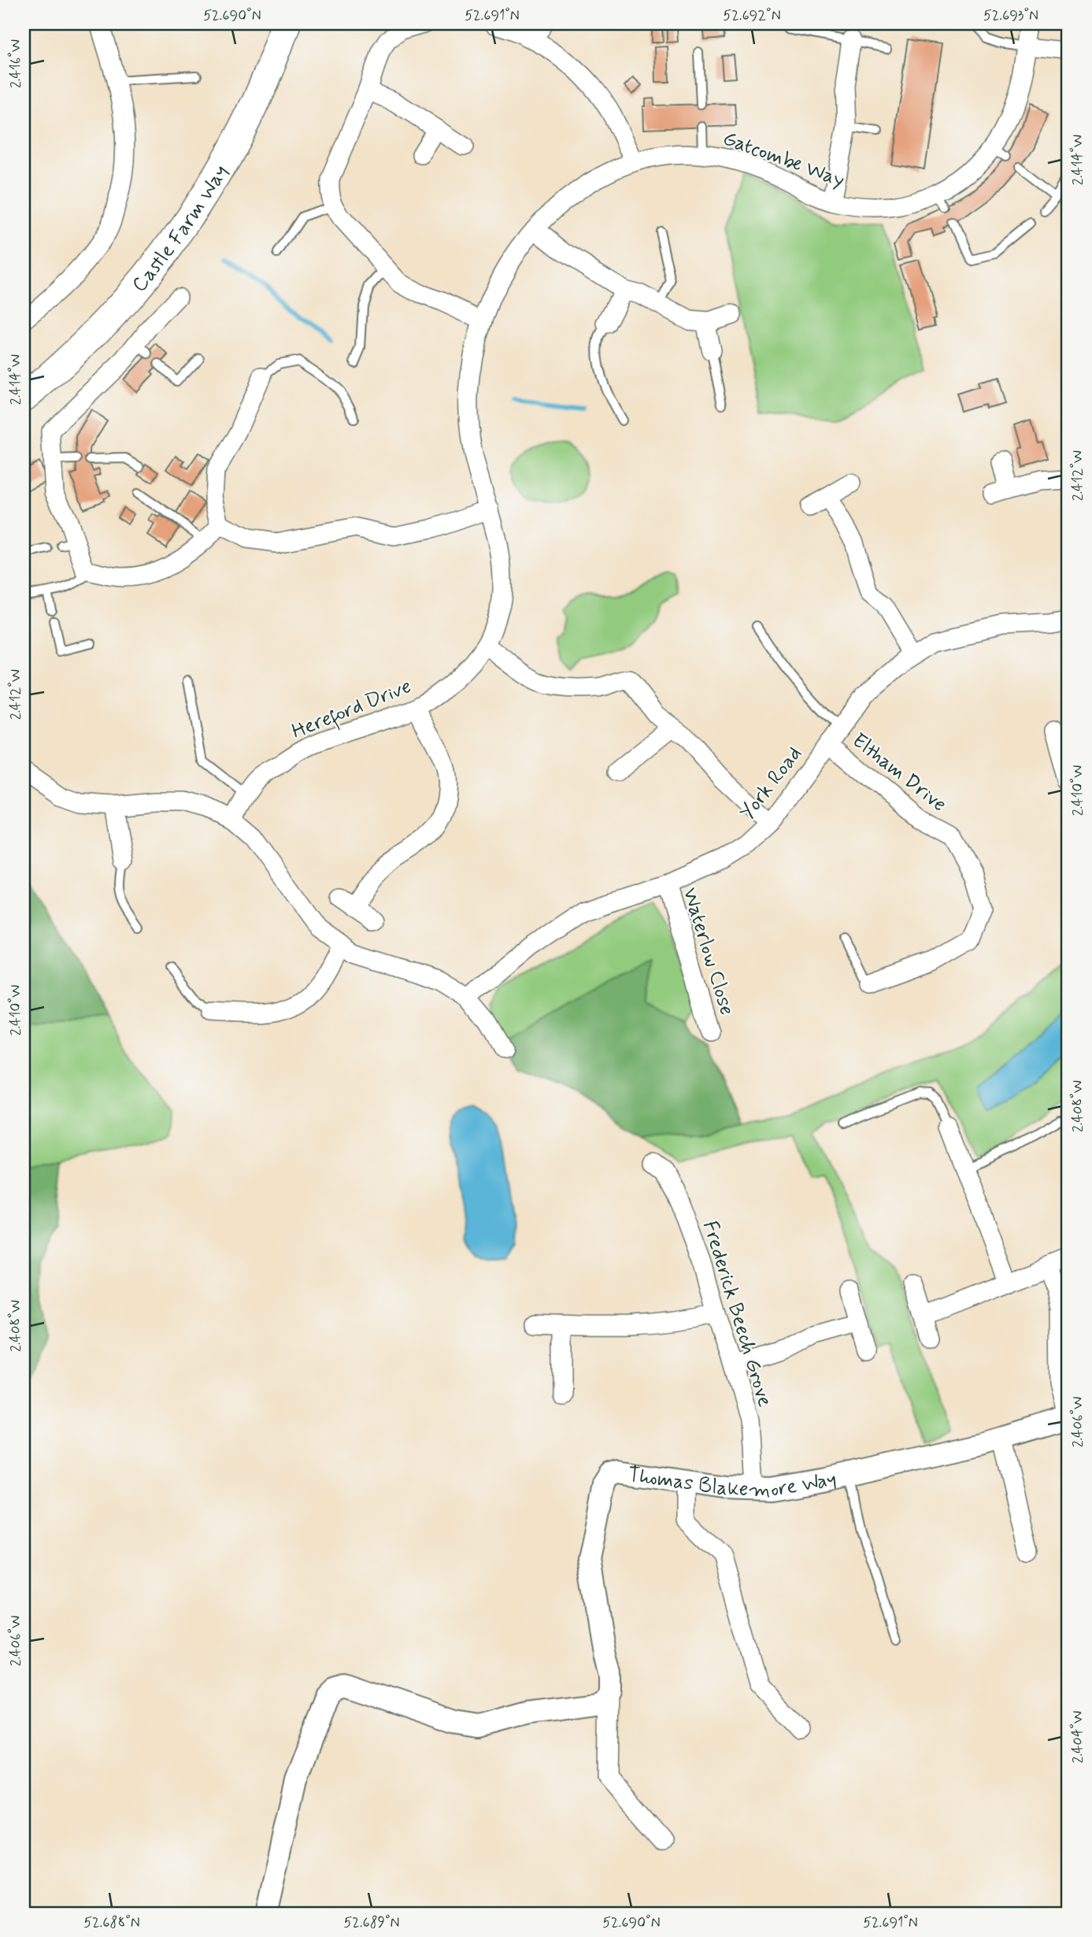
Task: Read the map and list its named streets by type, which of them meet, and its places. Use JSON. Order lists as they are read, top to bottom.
{
  "streets": {
    "main road": ["Castle Farm Way"],
    "street": [
      "Gatcombe Way",
      "Hereford Drive",
      "Eltham Drive",
      "York Road",
      "Waterlow Close",
      "Frederick Beech Grove",
      "Thomas Blakemore Way"
    ]
  },
  "crossings": [
    ["Gatcombe Way", "Hereford Drive"],
    ["Eltham Drive", "York Road"],
    ["York Road", "Waterlow Close"],
    ["Frederick Beech Grove", "Thomas Blakemore Way"]
  ],
  "coordinates": [
    "52.690°N",
    "52.691°N",
    "52.692°N",
    "52.693°N",
    "2.416°W",
    "2.414°W",
    "2.412°W",
    "2.410°W",
    "2.408°W",
    "2.406°W",
    "2.404°W",
    "52.688°N",
    "52.689°N"
  ]
}
